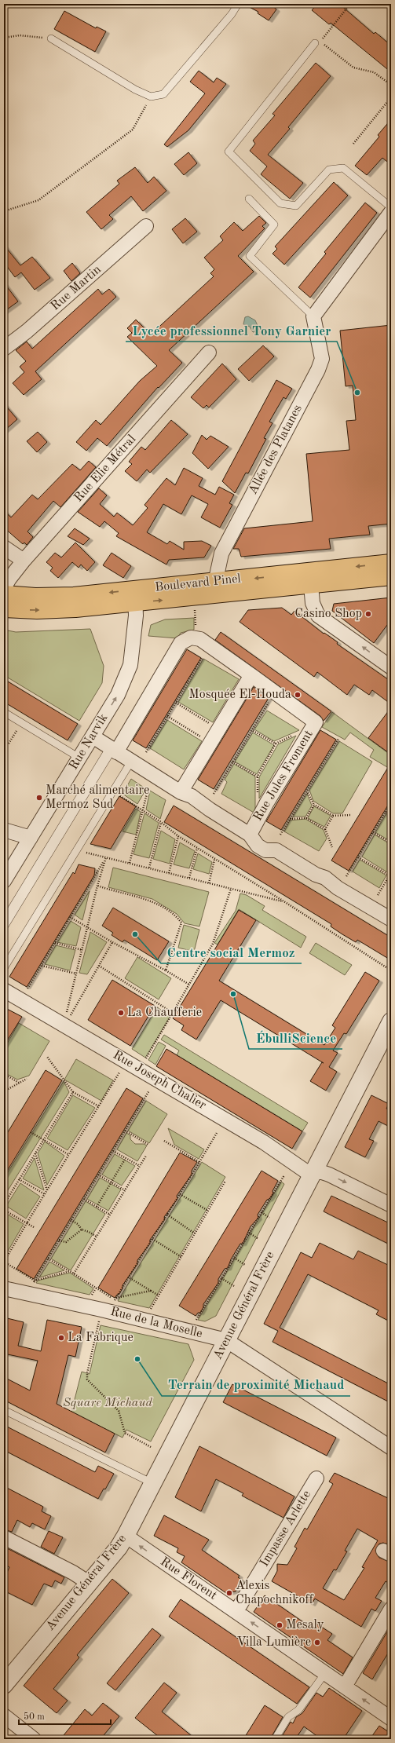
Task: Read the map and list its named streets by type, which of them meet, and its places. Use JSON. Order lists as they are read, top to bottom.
{
  "streets": {
    "main road": ["Boulevard Pinel"],
    "street": [
      "Rue Martin",
      "Allée des Platanes",
      "Rue Elie Métral",
      "Rue Narvik",
      "Rue Jules Froment",
      "Rue Joseph Chalier",
      "Avenue Général Frère",
      "Rue de la Moselle",
      "Impasse Arlette",
      "Rue Florent"
    ]
  },
  "crossings": [
    ["Allée des Platanes", "Boulevard Pinel"],
    ["Boulevard Pinel", "Rue Narvik"],
    ["Rue Narvik", "Rue Jules Froment"],
    ["Rue Joseph Chalier", "Avenue Général Frère"],
    ["Avenue Général Frère", "Rue de la Moselle"],
    ["Avenue Général Frère", "Rue Florent"],
    ["Impasse Arlette", "Rue Florent"]
  ],
  "one_way": ["Rue Florent"],
  "parks": ["Square Michaud"],
  "places": [
    "Lycée professionnel Tony Garnier",
    "Casino Shop",
    "Mosquée El-Houda",
    "Marché alimentaire Mermoz Sud",
    "Centre social Mermoz",
    "ÉbulliScience",
    "La Chaufferie",
    "La Fabrique",
    "Terrain de proximité Michaud",
    "Alexis Chapochnikoff",
    "Mesaly",
    "Villa Lumière"
  ],
  "scale_bar": "50 m"
}
